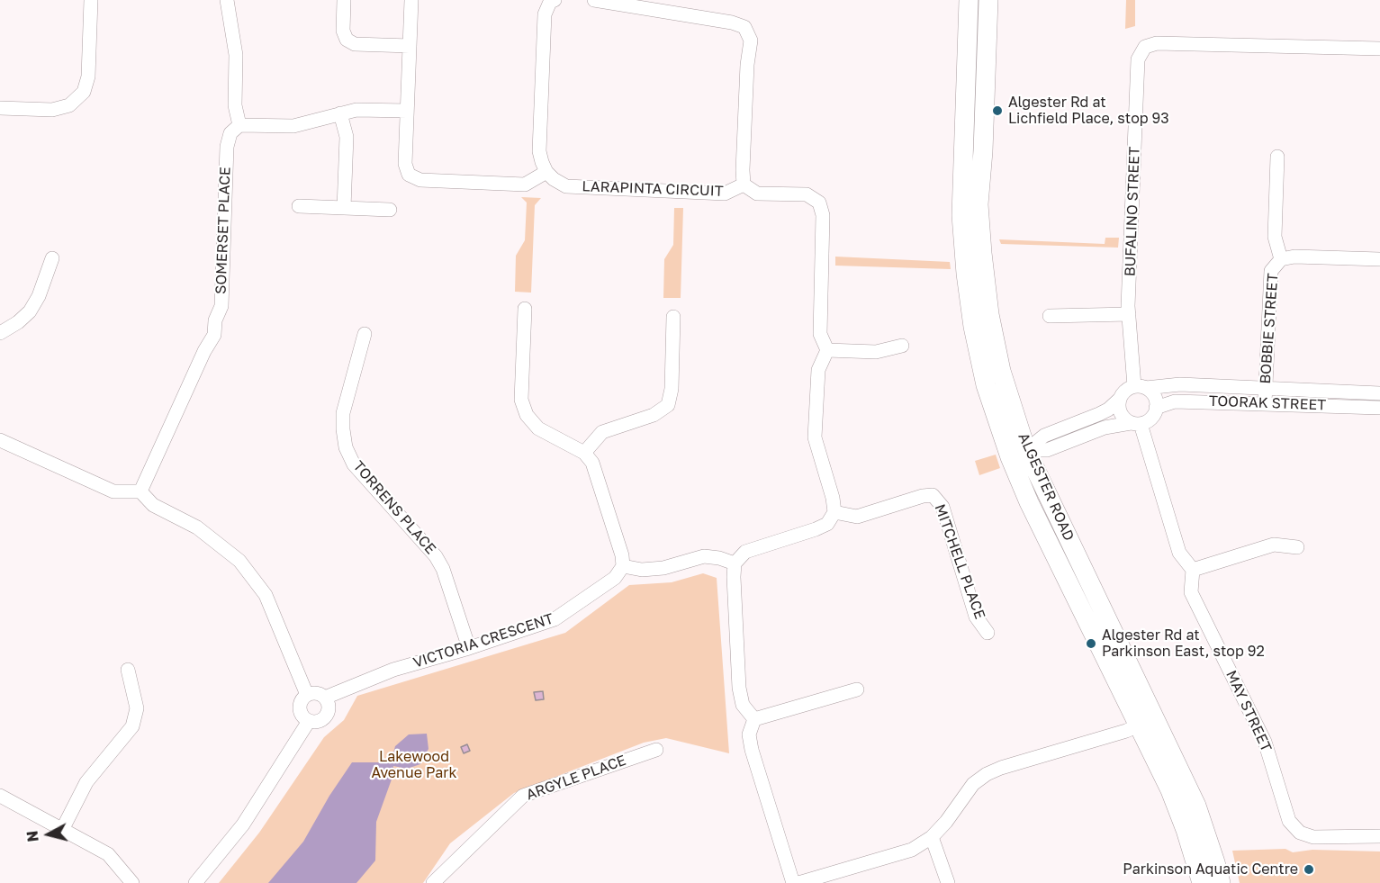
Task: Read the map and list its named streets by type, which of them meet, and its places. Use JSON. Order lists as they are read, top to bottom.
{
  "streets": {
    "main road": ["ALGESTER ROAD"],
    "street": [
      "LARAPINTA CIRCUIT",
      "BUFALINO STREET",
      "SOMERSET PLACE",
      "BOBBIE STREET",
      "TOORAK STREET",
      "TORRENS PLACE",
      "MITCHELL PLACE",
      "VICTORIA CRESCENT",
      "MAY STREET",
      "ARGYLE PLACE"
    ]
  },
  "crossings": [
    ["BUFALINO STREET", "TOORAK STREET"],
    ["BOBBIE STREET", "TOORAK STREET"],
    ["TORRENS PLACE", "VICTORIA CRESCENT"]
  ],
  "parks": ["Lakewood Avenue Park"],
  "places": ["Algester Rd at Lichfield Place, stop 93", "Algester Rd at Parkinson East, stop 92", "Parkinson Aquatic Centre"],
  "north": "left"
}
